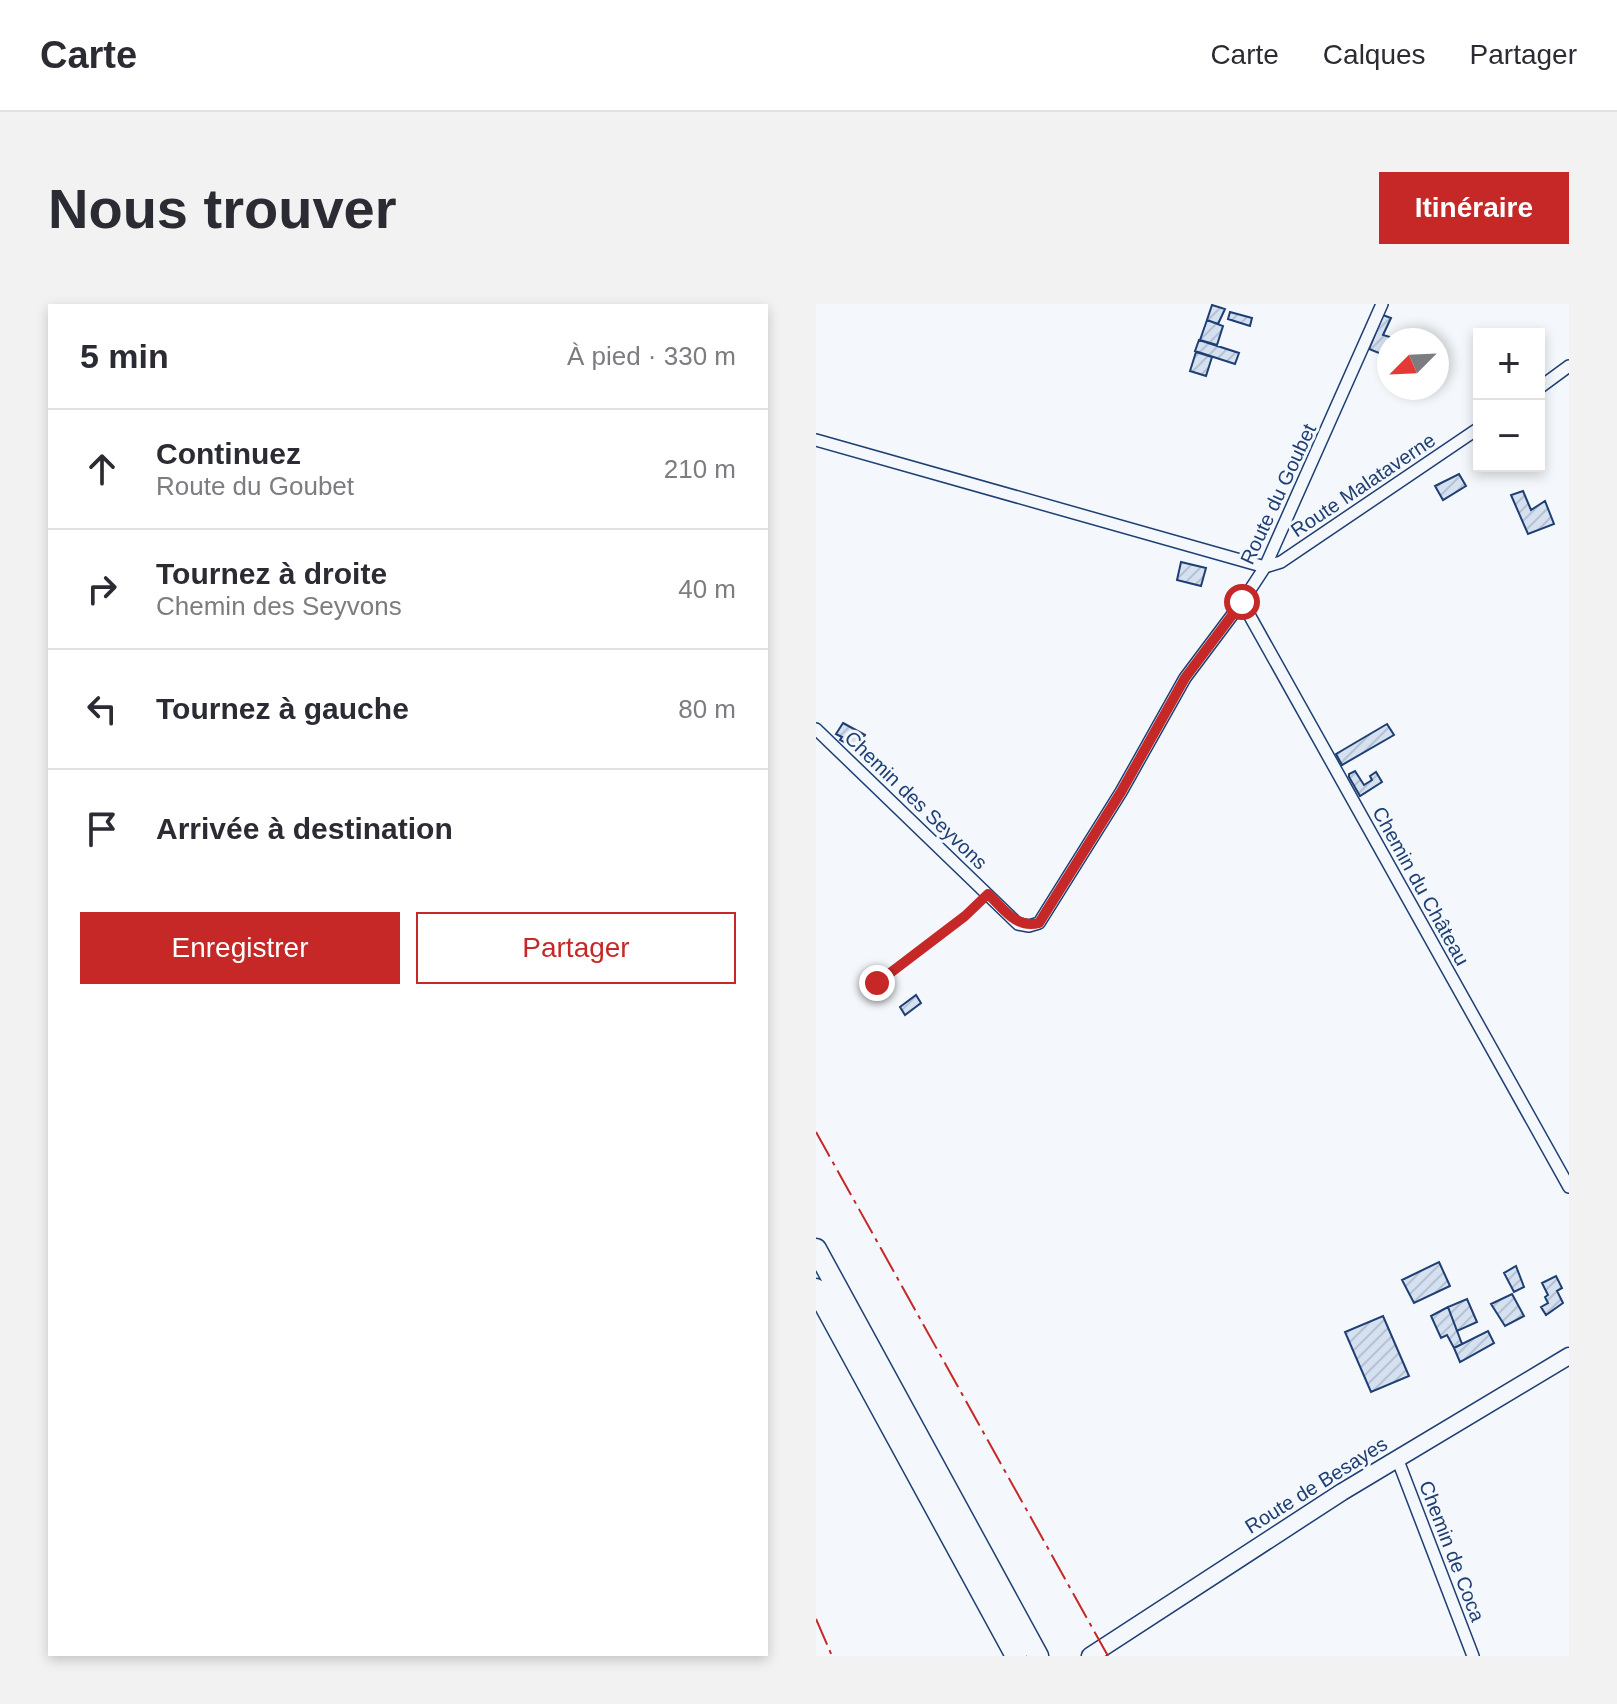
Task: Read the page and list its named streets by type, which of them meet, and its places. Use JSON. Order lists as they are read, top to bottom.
{
  "streets": {
    "street": [
      "Route Malataverne",
      "Route du Goubet",
      "Chemin des Seyvons",
      "Chemin du Château",
      "Route de Besayes",
      "Chemin de Coca"
    ]
  },
  "crossings": [
    ["Route Malataverne", "Route du Goubet"],
    ["Route du Goubet", "Chemin des Seyvons"],
    ["Route du Goubet", "Chemin du Château"],
    ["Route de Besayes", "Chemin de Coca"]
  ],
  "north": "bottom left",
  "page": {
    "header": "Carte",
    "nav": ["Carte", "Calques", "Partager"],
    "buttons": [
      "Itinéraire",
      ["Enregistrer", "Partager"]
    ],
    "title": "Nous trouver",
    "heading": ["5 min", "À pied · 330 m"],
    "map_buttons": ["+", "−"],
    "list": [
      ["Continuez", "Route du Goubet", "210 m"],
      ["Tournez à droite", "Chemin des Seyvons", "40 m"],
      ["Tournez à gauche", "80 m"],
      "Arrivée à destination"
    ]
  }
}
